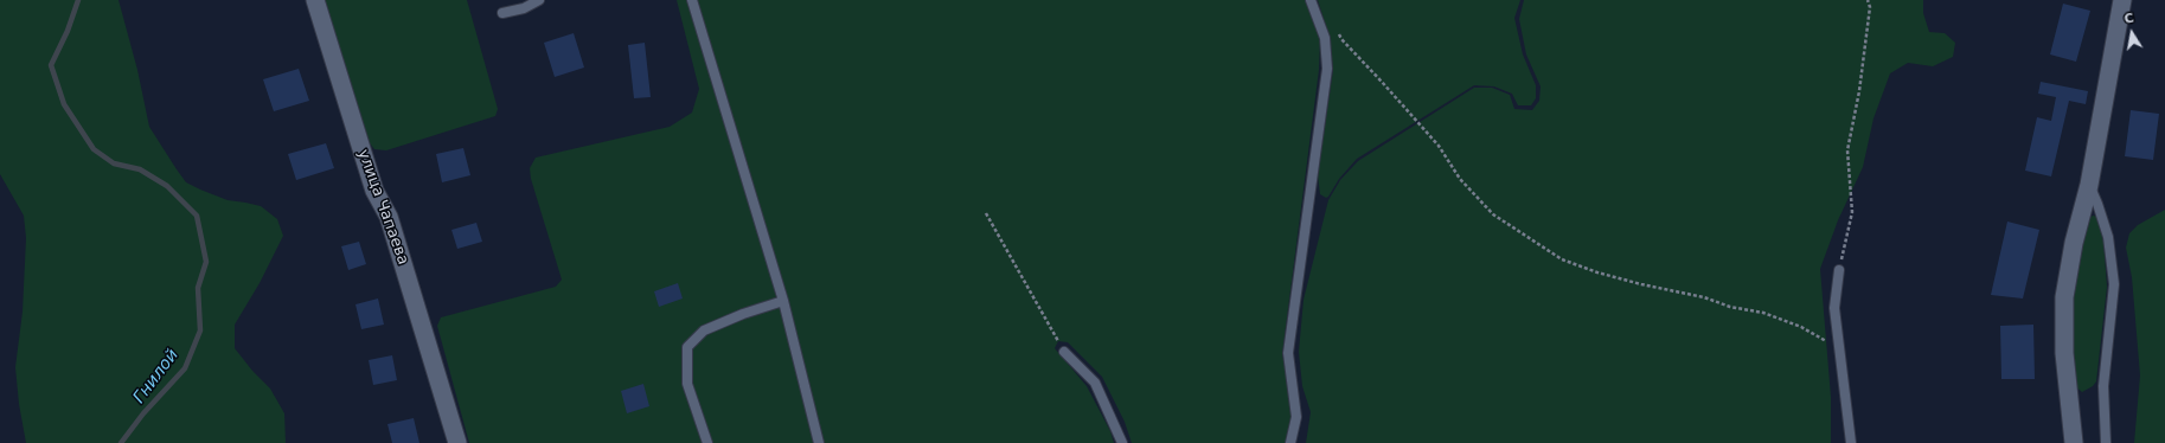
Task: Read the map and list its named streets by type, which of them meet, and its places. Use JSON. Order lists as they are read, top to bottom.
{
  "streets": {
    "street": ["улица Чапаева"]
  },
  "water": ["Гнилой"],
  "north": "top"
}
